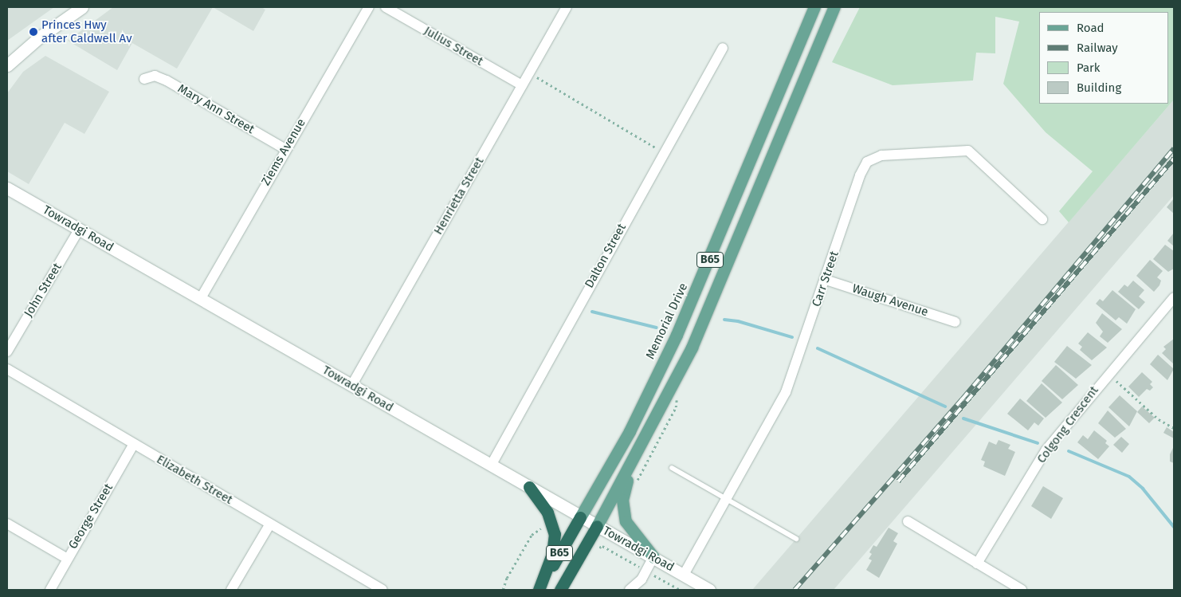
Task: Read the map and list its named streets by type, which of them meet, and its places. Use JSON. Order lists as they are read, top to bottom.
{
  "streets": {
    "highway": ["B65", "Memorial Drive"],
    "main road": ["Towradgi Road"],
    "street": [
      "Julius Street",
      "Mary Ann Street",
      "Ziems Avenue",
      "Henrietta Street",
      "Dalton Street",
      "Carr Street",
      "John Street",
      "Waugh Avenue",
      "Colgong Crescent",
      "Elizabeth Street",
      "George Street"
    ]
  },
  "crossings": [
    ["Julius Street", "Henrietta Street"],
    ["Mary Ann Street", "Ziems Avenue"],
    ["Ziems Avenue", "Towradgi Road"],
    ["Henrietta Street", "Towradgi Road"],
    ["Towradgi Road", "Dalton Street"],
    ["Towradgi Road", "B65"],
    ["Towradgi Road", "Carr Street"],
    ["Towradgi Road", "John Street"],
    ["Towradgi Road", "Memorial Drive"],
    ["Carr Street", "Waugh Avenue"],
    ["Elizabeth Street", "George Street"]
  ],
  "places": ["Princes Hwy after Caldwell Av"],
  "legend": [
    "Road",
    "Railway",
    "Park",
    "Building"
  ]
}
